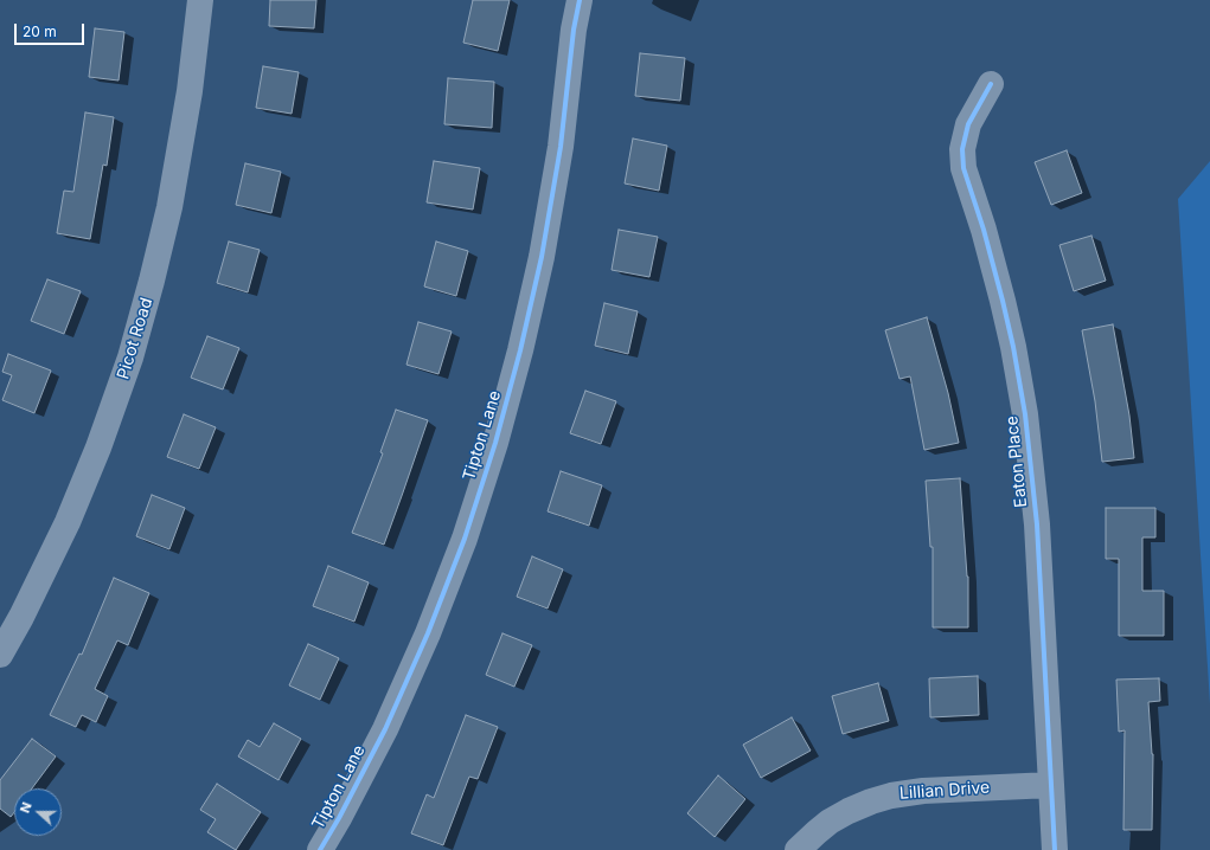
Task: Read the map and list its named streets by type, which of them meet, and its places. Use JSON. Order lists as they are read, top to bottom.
{
  "streets": {
    "street": [
      "Picot Road",
      "Tipton Lane",
      "Eaton Place",
      "Lillian Drive"
    ]
  },
  "crossings": [
    ["Eaton Place", "Lillian Drive"]
  ],
  "scale_bar": "20 m",
  "north": "left"
}
